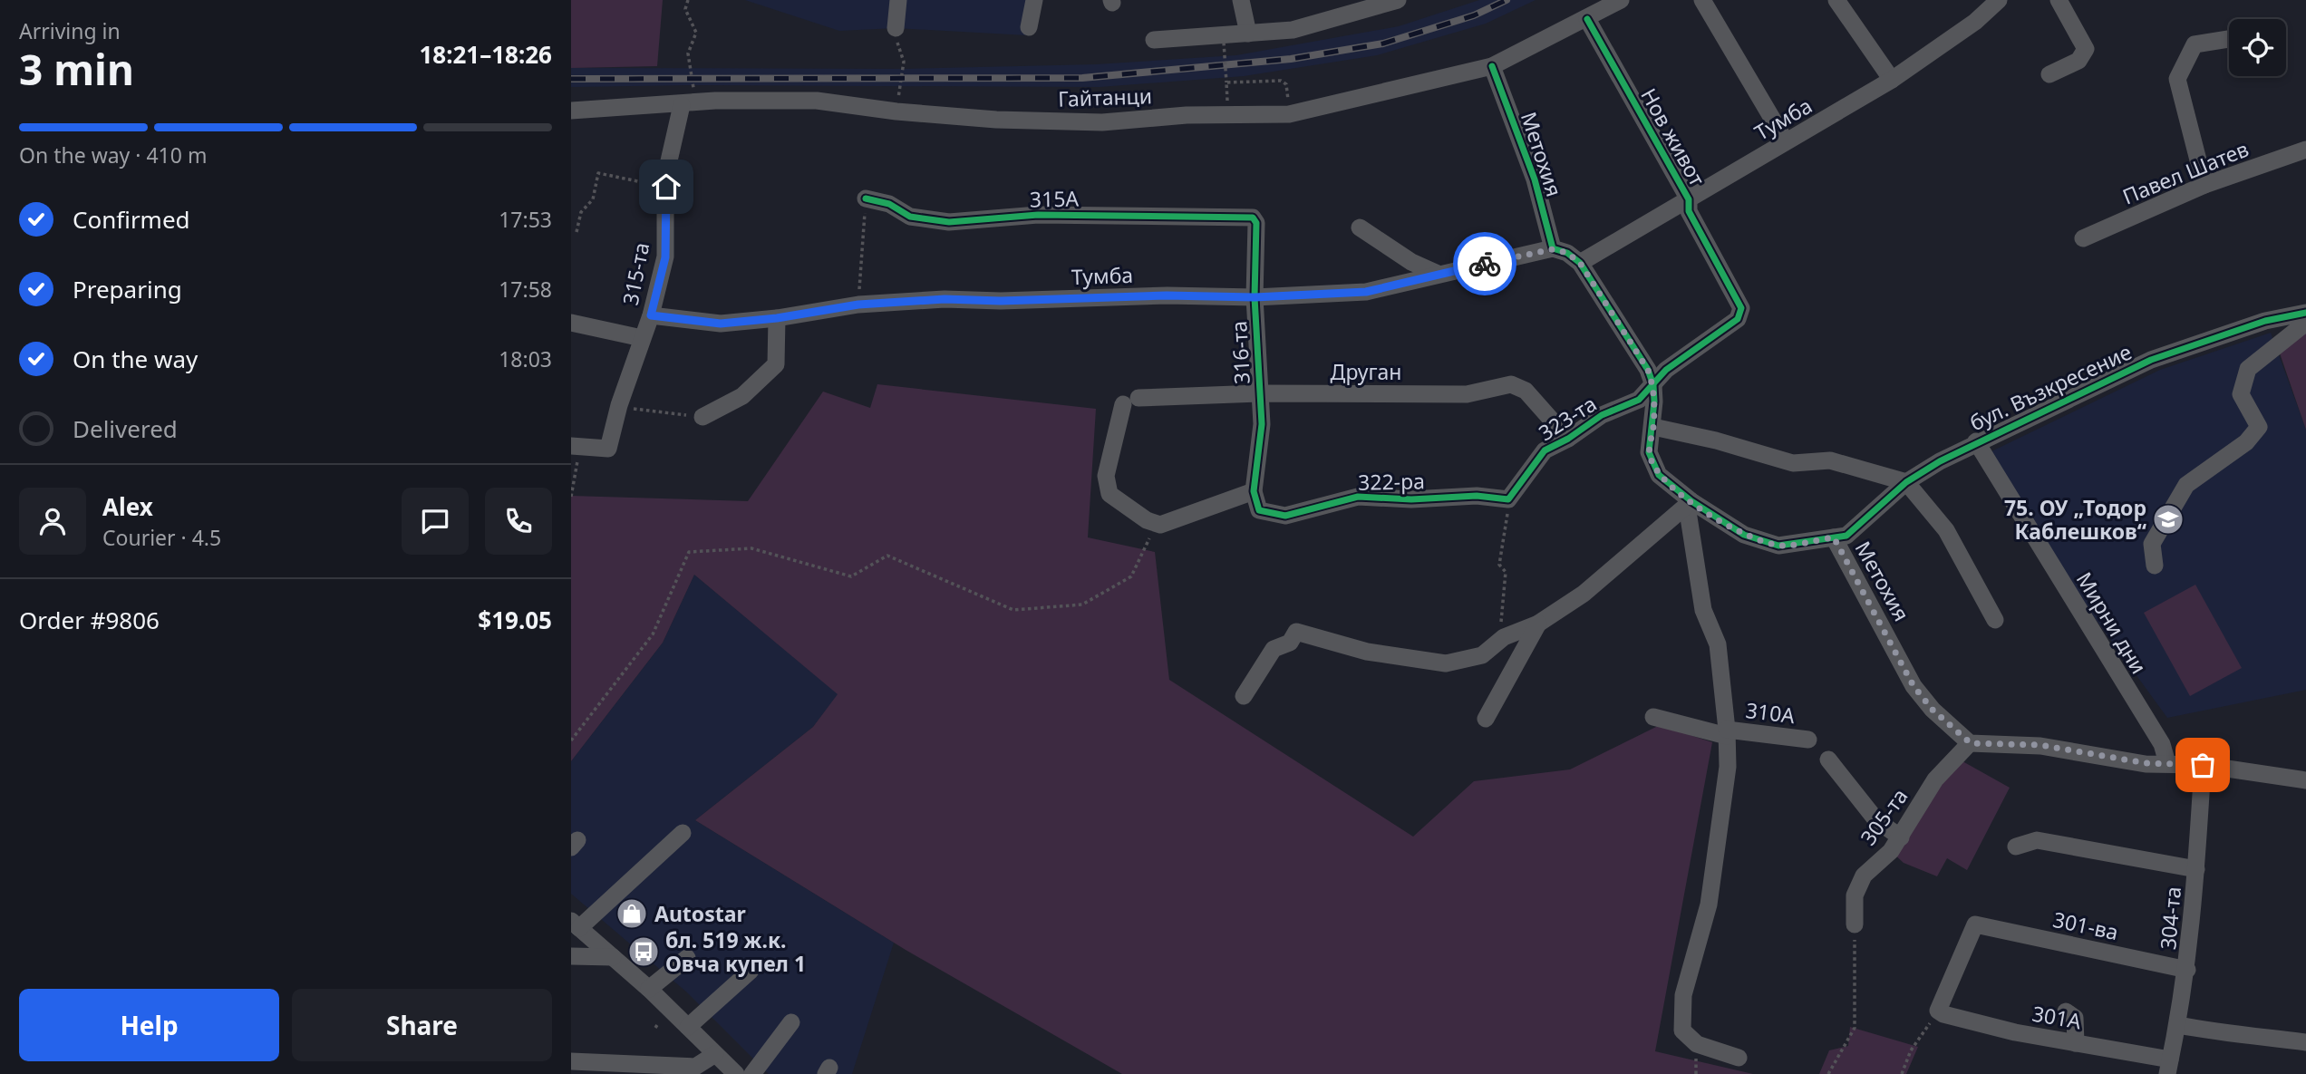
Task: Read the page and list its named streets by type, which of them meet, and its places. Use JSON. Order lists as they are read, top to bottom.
{
  "streets": {
    "street": [
      "Гайтанци",
      "Тумба",
      "Нов живот",
      "Метохия",
      "Павел Шатев",
      "315А",
      "315-та",
      "316-та",
      "Друган",
      "бул. Възкресение",
      "323-та",
      "322-ра",
      "Мирни дни",
      "310А",
      "305-та",
      "304-та",
      "301-ва",
      "301А"
    ]
  },
  "crossings": [
    ["Гайтанци", "Нов живот"],
    ["Гайтанци", "Метохия"],
    ["Гайтанци", "315-та"],
    ["Тумба", "Нов живот"],
    ["Тумба", "Метохия"],
    ["Тумба", "315-та"],
    ["Тумба", "316-та"],
    ["Нов живот", "323-та"],
    ["Метохия", "бул. Възкресение"],
    ["Метохия", "323-та"],
    ["Метохия", "305-та"],
    ["315А", "316-та"],
    ["316-та", "Друган"],
    ["316-та", "322-ра"],
    ["Друган", "323-та"],
    ["бул. Възкресение", "Мирни дни"],
    ["323-та", "322-ра"],
    ["304-та", "301-ва"],
    ["304-та", "301А"],
    ["301-ва", "301А"]
  ],
  "places": {
    "school or university": ["75. ОУ „Тодор Каблешков“"],
    "shop": ["Autostar"],
    "bus stop": ["бл. 519 ж.к. Овча купел 1"]
  },
  "page": {
    "heading": ["3 min", "Arriving in", "18:21–18:26"],
    "panel": [
      "Alex",
      "Courier · 4.5",
      "Order #9806",
      "$19.05"
    ],
    "bar": "On the way · 410 m",
    "list": [
      ["Confirmed", "17:53"],
      ["Preparing", "17:58"],
      ["On the way", "18:03"],
      "Delivered"
    ],
    "buttons": ["Help", "Share"]
  }
}
